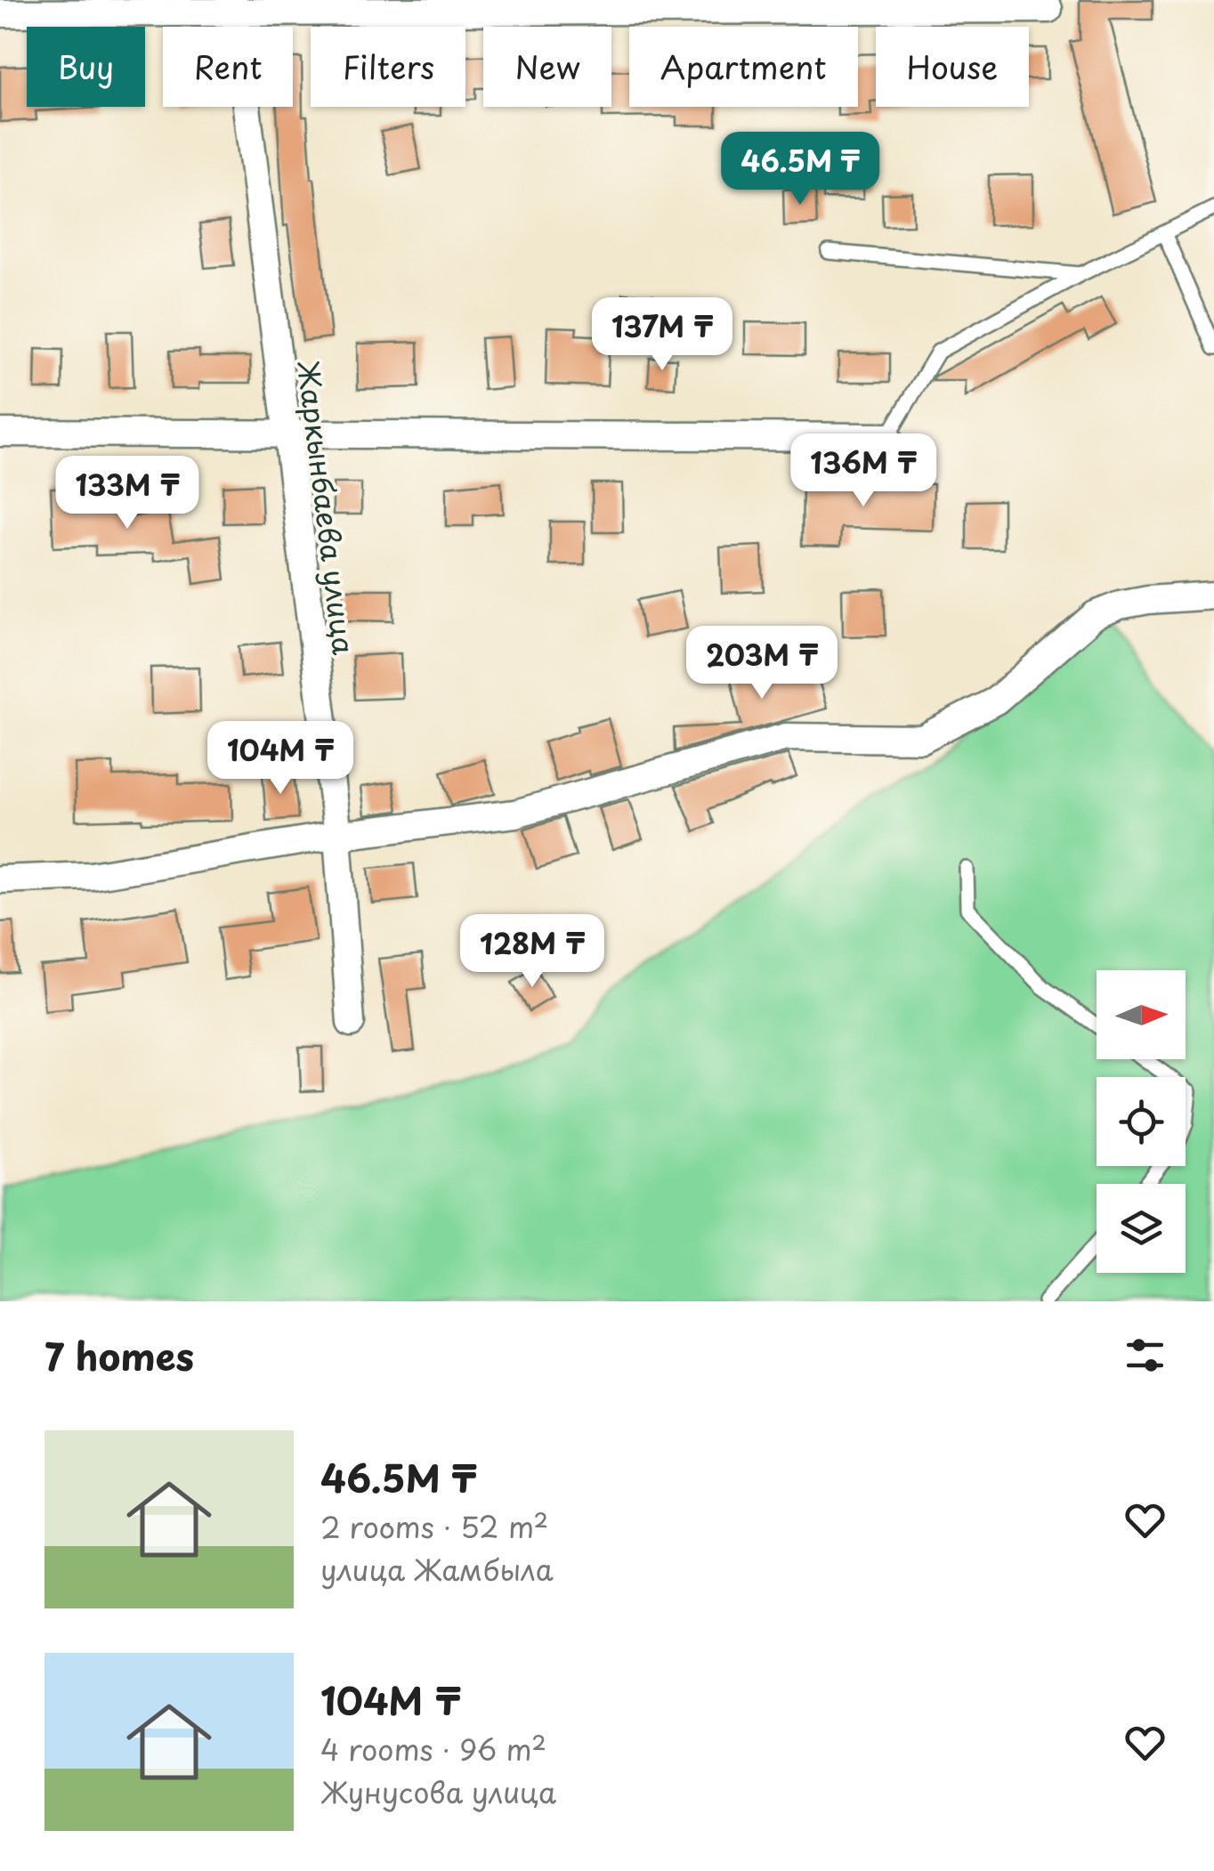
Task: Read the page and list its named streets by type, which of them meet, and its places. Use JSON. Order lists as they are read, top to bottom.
{
  "streets": {
    "street": ["Жаркынбаева улица"]
  },
  "north": "right",
  "page": {
    "chip": [
      "Buy",
      "Rent",
      "Filters",
      "New",
      "Apartment",
      "House"
    ],
    "price": [
      "46.5M ₸",
      "137M ₸",
      "136M ₸",
      "133M ₸",
      "203M ₸",
      "104M ₸",
      "128M ₸"
    ],
    "heading": "7 homes",
    "list": [
      {
        "name": "46.5M ₸",
        "note": "2 rooms · 52 m² · улица Жамбыла"
      },
      {
        "name": "104M ₸",
        "note": "4 rooms · 96 m² · Жунусова улица"
      }
    ]
  }
}
